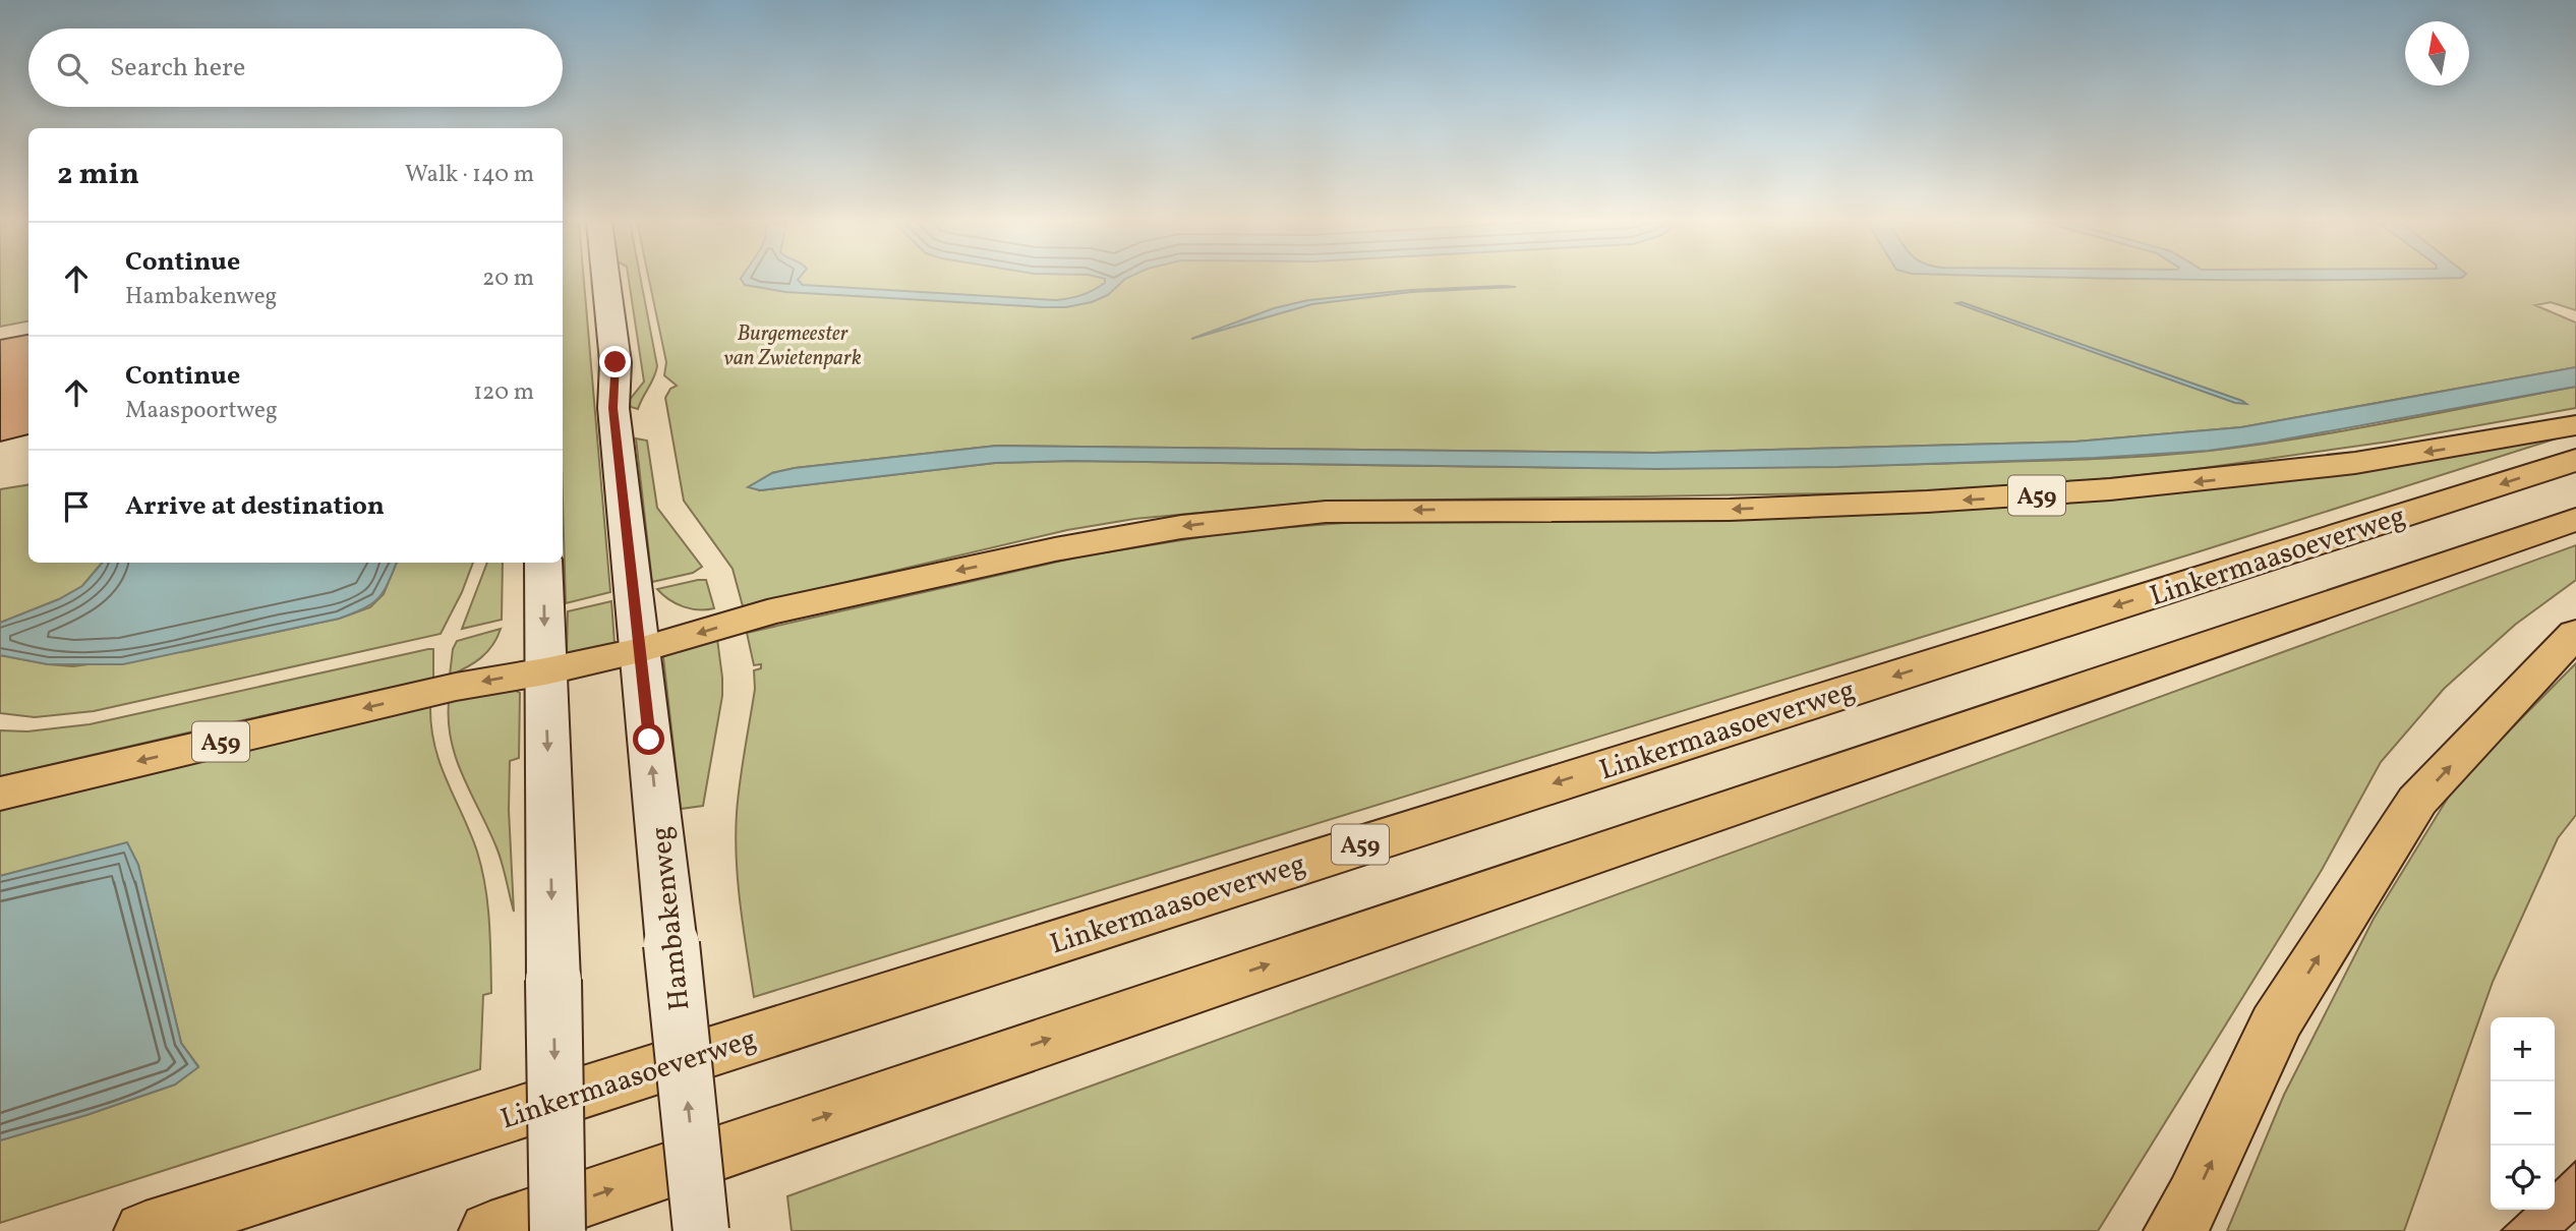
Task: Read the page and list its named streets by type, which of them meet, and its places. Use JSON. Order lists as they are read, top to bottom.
{
  "streets": {
    "highway": ["A59", "Linkermaasoeverweg"],
    "main road": ["Hambakenweg"]
  },
  "crossings": [
    ["A59", "Hambakenweg"]
  ],
  "parks": ["Burgemeester van Zwietenpark"],
  "north": "top",
  "page": {
    "search": "Search here",
    "heading": ["2 min", "Walk · 140 m"],
    "list": [
      ["Continue", "Hambakenweg", "20 m"],
      ["Continue", "Maaspoortweg", "120 m"],
      "Arrive at destination"
    ],
    "map_buttons": ["+", "−"]
  }
}
